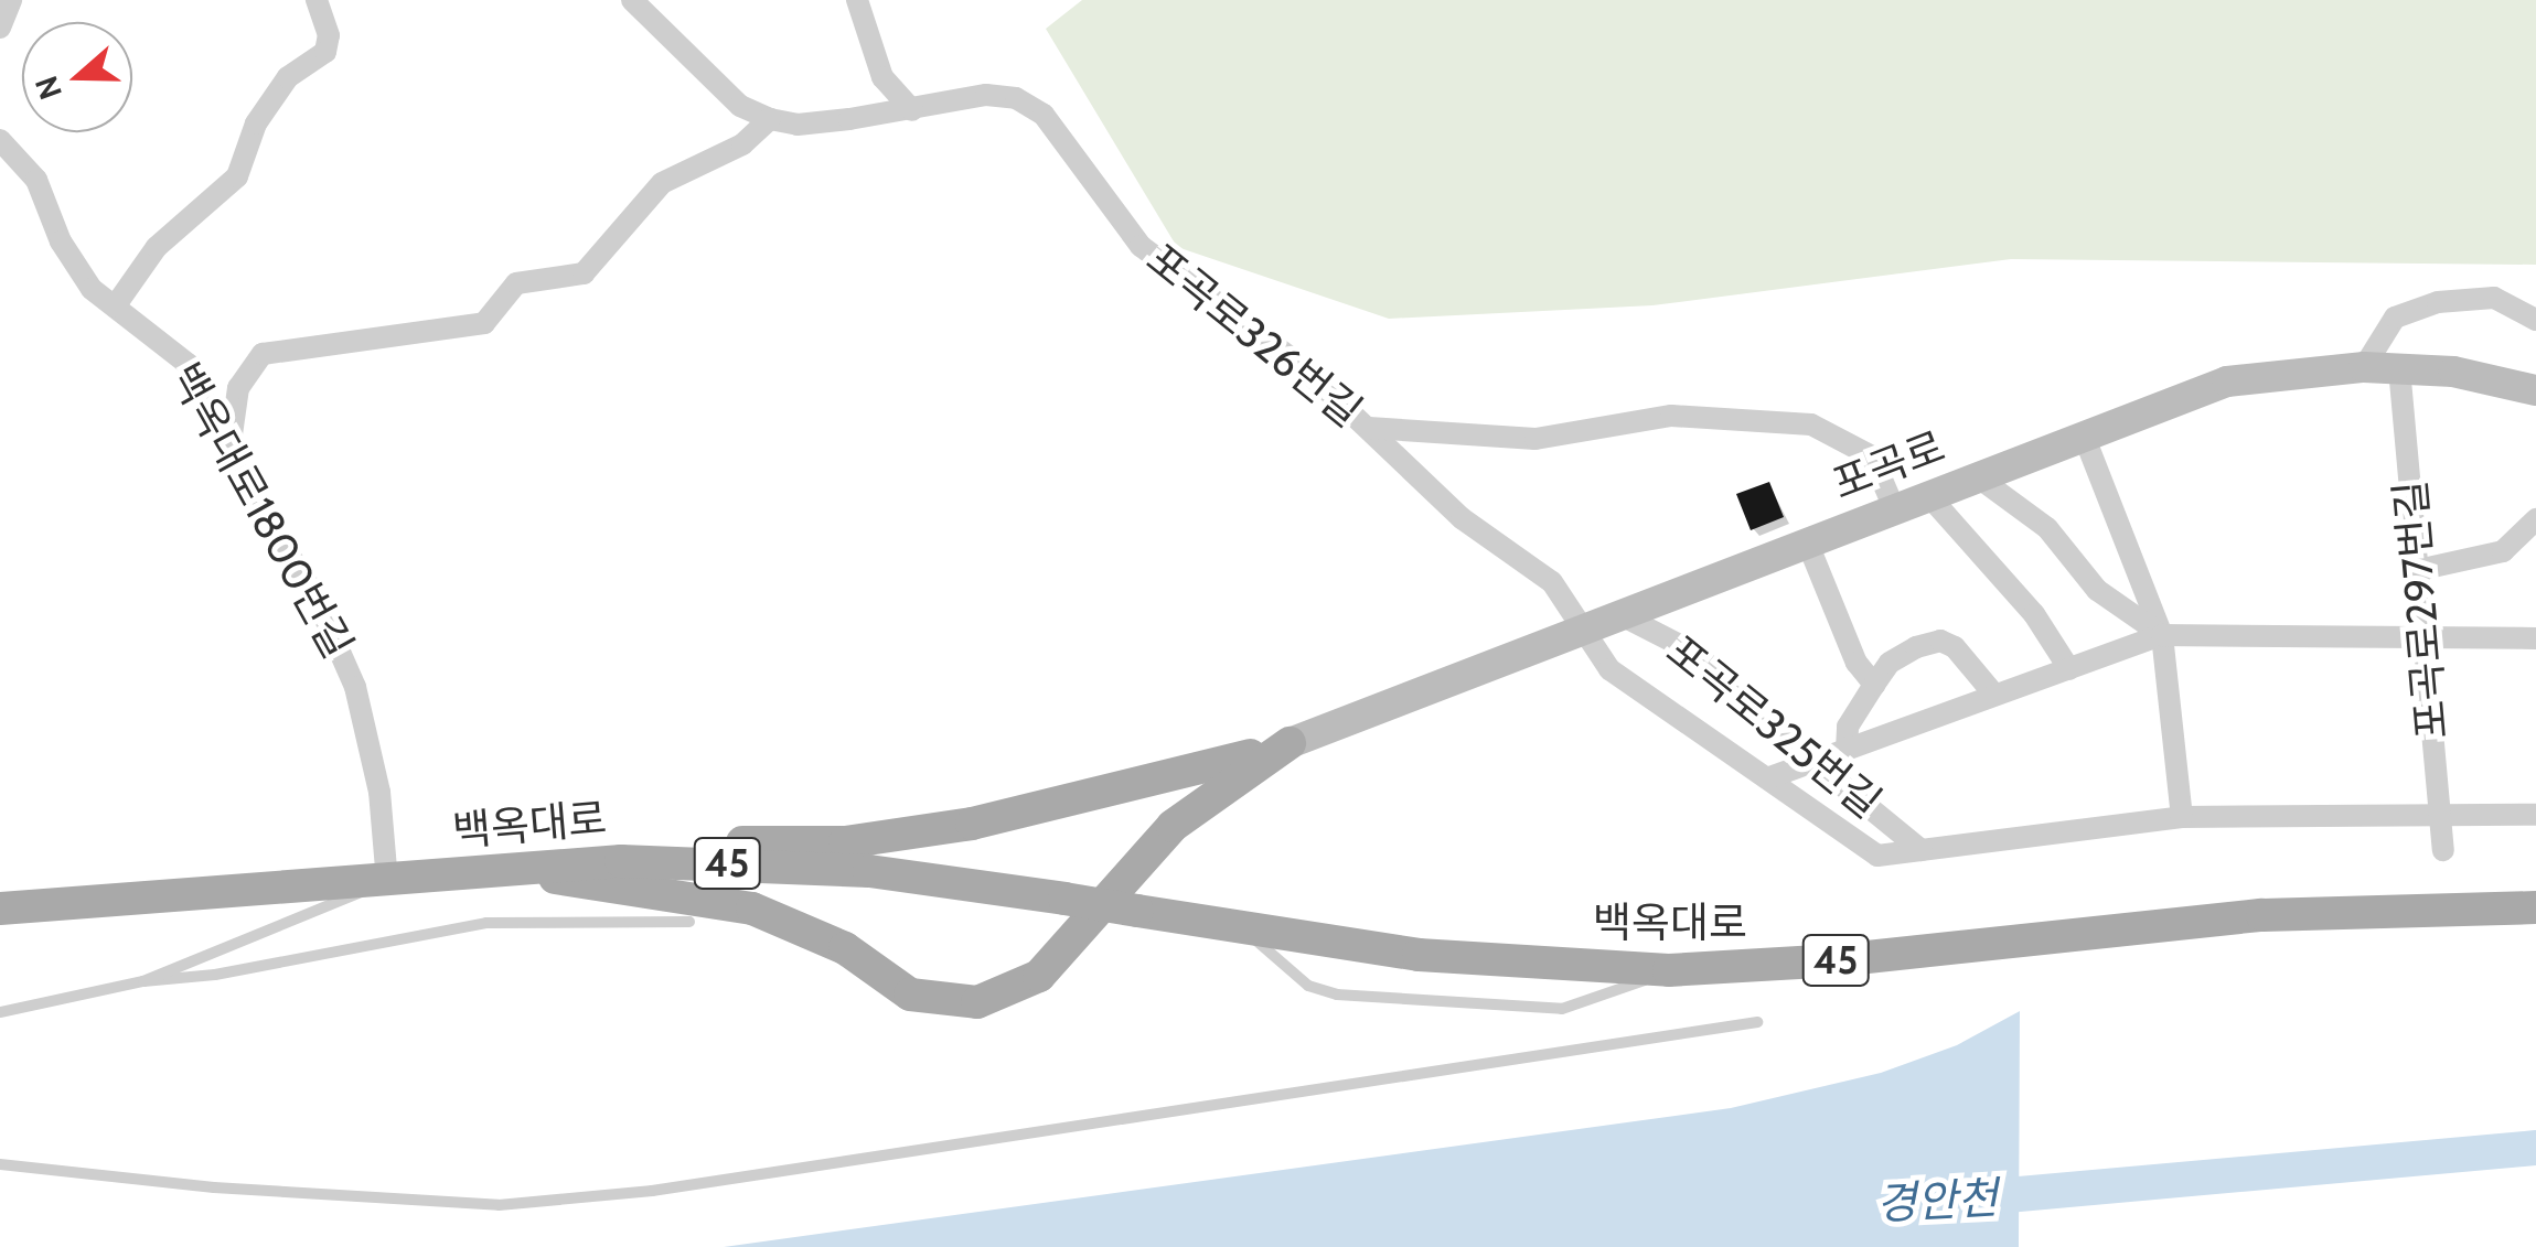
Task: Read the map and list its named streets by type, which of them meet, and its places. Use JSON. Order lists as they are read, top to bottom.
{
  "streets": {
    "main road": ["백옥대로", "45"],
    "street": [
      "포곡로326번길",
      "포곡로",
      "백옥대로1800번길",
      "포곡로297번길",
      "포곡로325번길"
    ]
  },
  "crossings": [
    ["포곡로326번길", "포곡로"],
    ["포곡로326번길", "포곡로297번길"],
    ["포곡로326번길", "포곡로325번길"],
    ["포곡로", "포곡로297번길"],
    ["포곡로", "포곡로325번길"],
    ["백옥대로1800번길", "백옥대로"]
  ],
  "water": ["경안천"],
  "north": "left"
}
